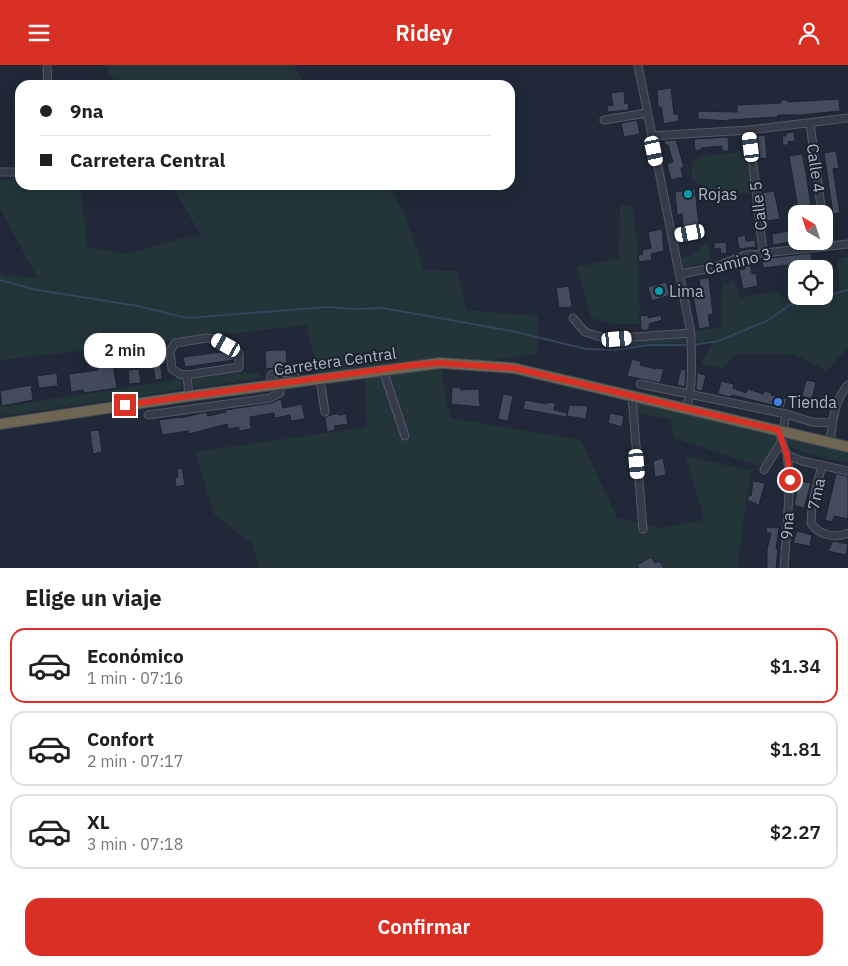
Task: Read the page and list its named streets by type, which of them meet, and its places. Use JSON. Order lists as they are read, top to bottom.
{
  "streets": {
    "highway": ["Carretera Central"],
    "street": [
      "Calle 4",
      "Calle 5",
      "Camino 3",
      "7ma",
      "9na"
    ]
  },
  "crossings": [
    ["Calle 5", "Camino 3"],
    ["Carretera Central", "9na"]
  ],
  "places": ["Rojas", "Lima", "Tienda"],
  "north": "top left",
  "page": {
    "header": "Ridey",
    "banner": ["9na", "Carretera Central"],
    "bubble": "2 min",
    "heading": "Elige un viaje",
    "list": [
      {
        "name": "Económico",
        "note": "1 min · 07:16",
        "value": "$1.34"
      },
      {
        "name": "Confort",
        "note": "2 min · 07:17",
        "value": "$1.81"
      },
      {
        "name": "XL",
        "note": "3 min · 07:18",
        "value": "$2.27"
      }
    ],
    "buttons": "Confirmar"
  }
}
